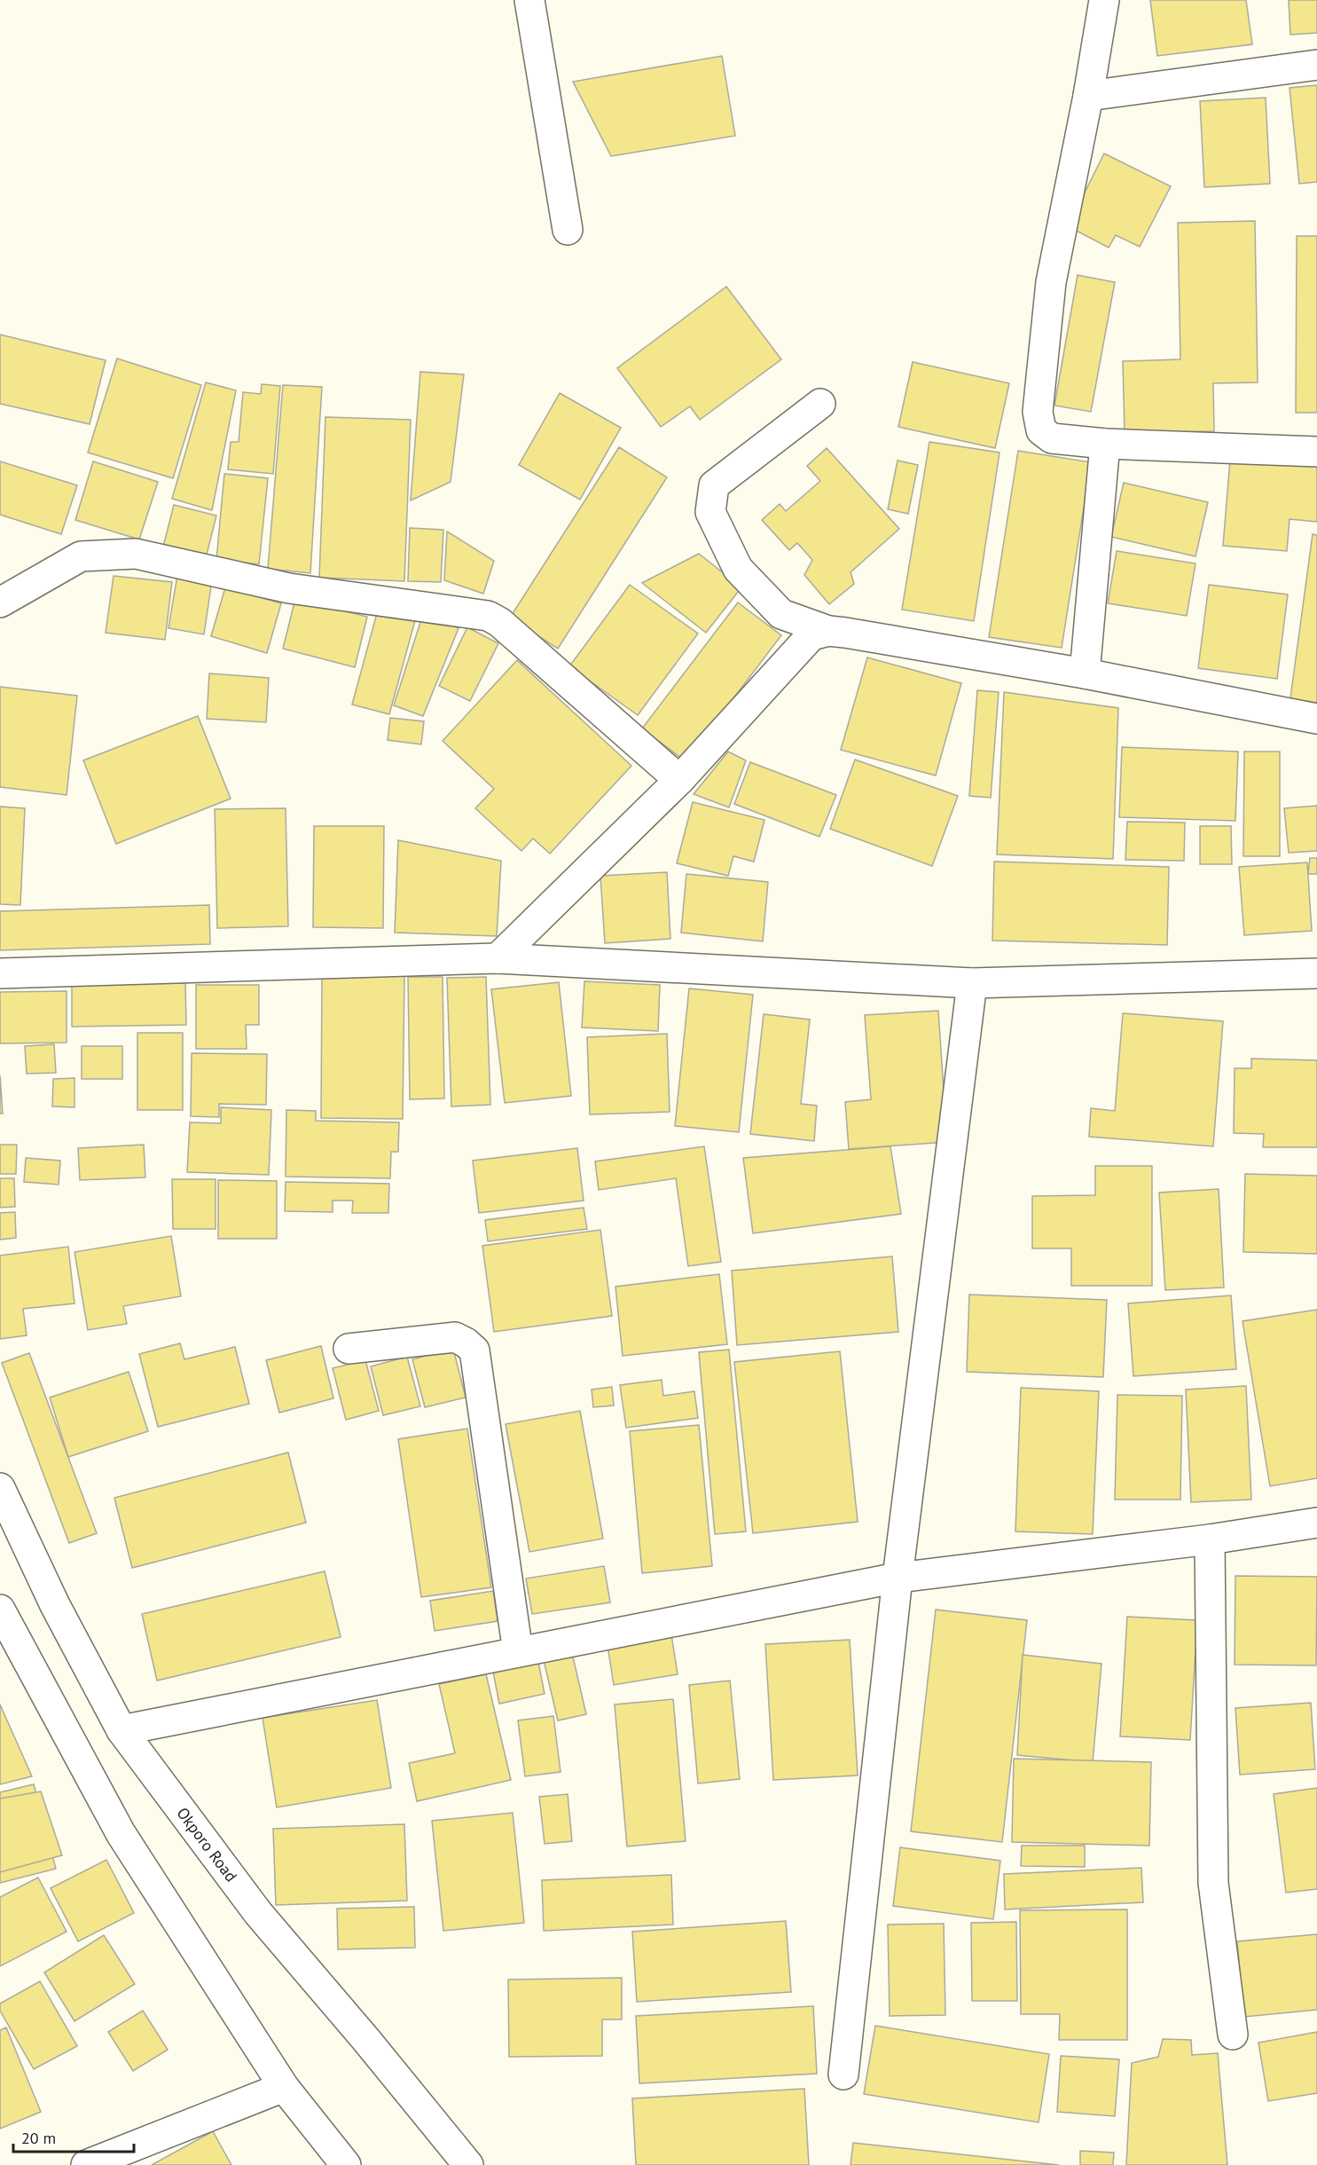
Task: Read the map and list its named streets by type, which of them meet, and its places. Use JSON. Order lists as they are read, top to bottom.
{
  "streets": {
    "street": ["Okporo Road"]
  },
  "scale_bar": "20 m"
}
